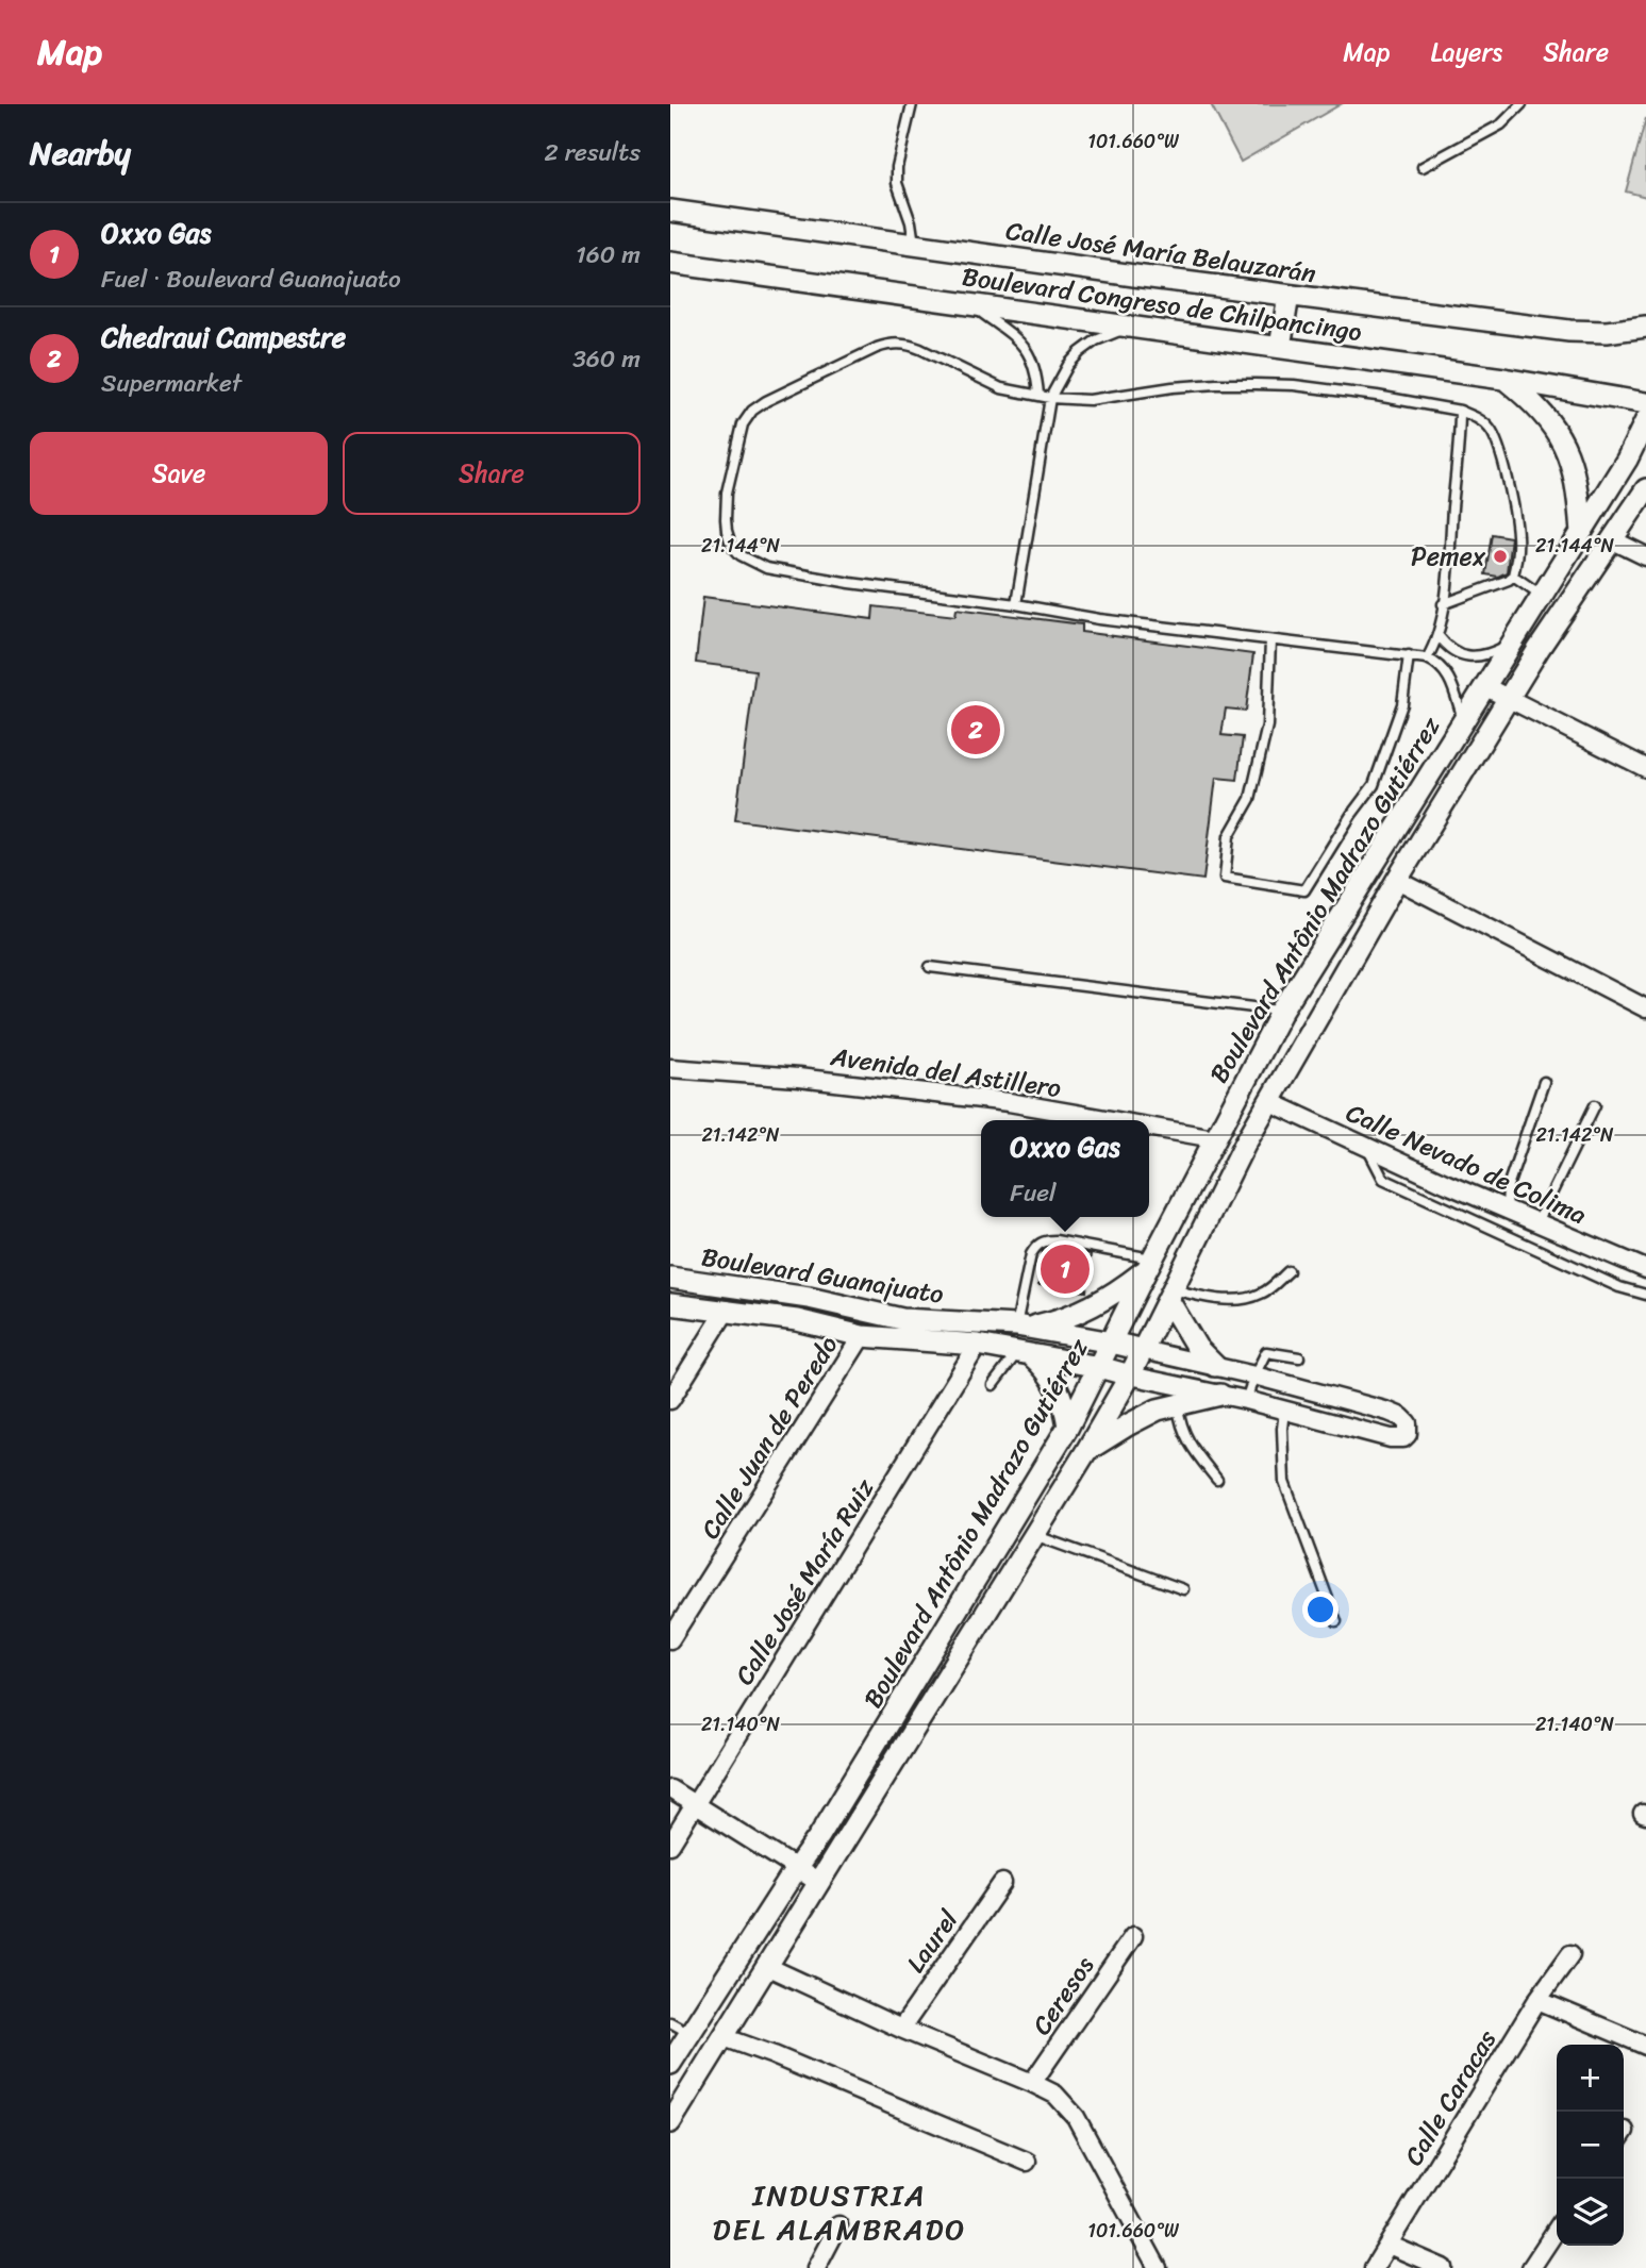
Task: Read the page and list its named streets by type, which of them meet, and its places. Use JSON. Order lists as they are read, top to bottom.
{
  "streets": {
    "street": [
      "Calle José María Belauzarán",
      "Boulevard Congreso de Chilpancingo",
      "Boulevard Antônio Madrazo Gutiérrez",
      "Avenida del Astillero",
      "Calle Nevado de Colima",
      "Boulevard Guanajuato",
      "Calle Juan de Peredo",
      "Calle José María Ruiz",
      "Laurel",
      "Ceresos",
      "Calle Caracas"
    ]
  },
  "crossings": [
    ["Boulevard Antônio Madrazo Gutiérrez", "Avenida del Astillero"],
    ["Boulevard Antônio Madrazo Gutiérrez", "Calle Nevado de Colima"],
    ["Boulevard Antônio Madrazo Gutiérrez", "Boulevard Guanajuato"],
    ["Boulevard Guanajuato", "Calle Juan de Peredo"],
    ["Boulevard Guanajuato", "Calle José María Ruiz"]
  ],
  "districts": ["INDUSTRIA DEL ALAMBRADO"],
  "places": ["Pemex"],
  "page": {
    "header": "Map",
    "nav": ["Map", "Layers", "Share"],
    "heading": ["Nearby", "2 results"],
    "list": [
      {
        "mark": "1",
        "name": "Oxxo Gas",
        "note": "Fuel · Boulevard Guanajuato",
        "value": "160 m"
      },
      {
        "mark": "2",
        "name": "Chedraui Campestre",
        "note": "Supermarket",
        "value": "360 m"
      }
    ],
    "buttons": ["Save", "Share"],
    "pins": ["2", "1"],
    "popup": ["Oxxo Gas", "Fuel"],
    "map_buttons": ["+", "−"]
  },
  "coordinates": [
    "101.660°W",
    "21.144°N",
    "21.142°N",
    "21.140°N"
  ]
}
